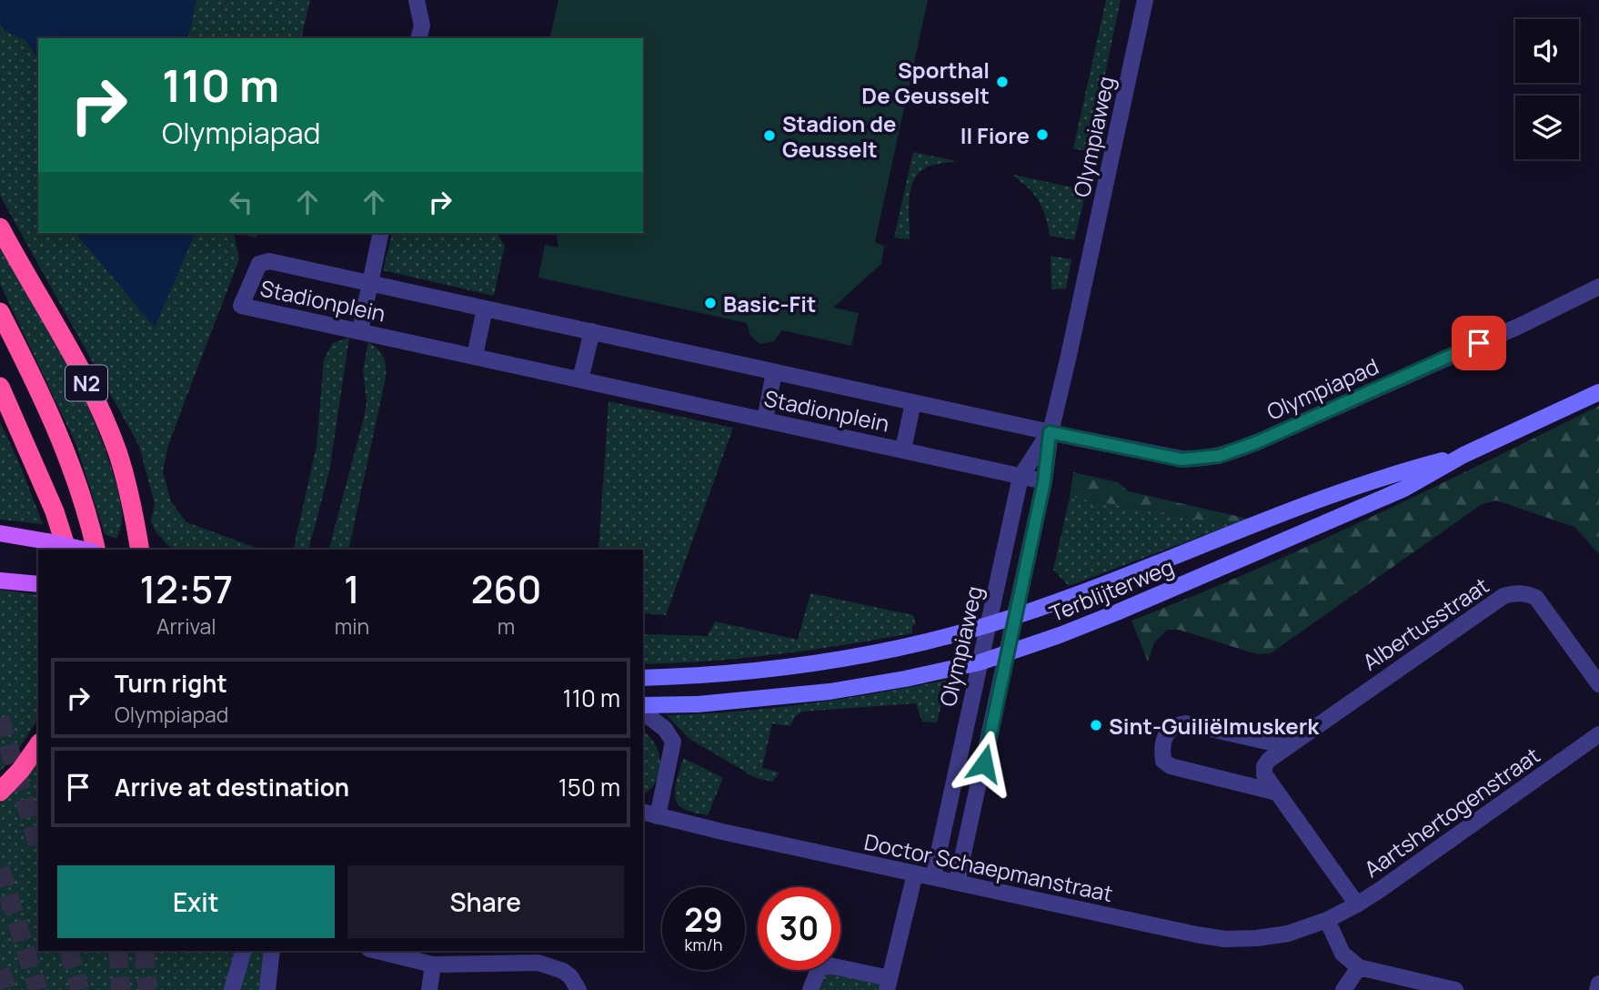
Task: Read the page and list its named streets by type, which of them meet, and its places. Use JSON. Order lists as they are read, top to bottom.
{
  "streets": {
    "highway": ["N2"],
    "main road": ["Terblijterweg"],
    "street": [
      "Olympiaweg",
      "Stadionplein",
      "Olympiapad",
      "Albertusstraat",
      "Aartshertogenstraat",
      "Doctor Schaepmanstraat"
    ]
  },
  "crossings": [
    ["Olympiaweg", "Stadionplein"],
    ["Olympiaweg", "Olympiapad"],
    ["Olympiaweg", "Terblijterweg"],
    ["Olympiaweg", "Doctor Schaepmanstraat"],
    ["Stadionplein", "Olympiapad"],
    ["Aartshertogenstraat", "Doctor Schaepmanstraat"]
  ],
  "places": [
    "Sporthal De Geusselt",
    "Il Fiore",
    "Stadion de Geusselt",
    "Basic-Fit",
    "Sint-Guiliëlmuskerk"
  ],
  "page": {
    "turn": ["110 m", "Olympiapad"],
    "eta": [
      "12:57",
      "Arrival",
      "1",
      "min",
      "260",
      "m"
    ],
    "list": [
      {
        "name": "Turn right",
        "note": "Olympiapad",
        "value": "110 m"
      },
      {
        "name": "Arrive at destination",
        "value": "150 m"
      }
    ],
    "buttons": ["Exit", "Share"],
    "speed": "29 km/h",
    "limit": "30"
  }
}
